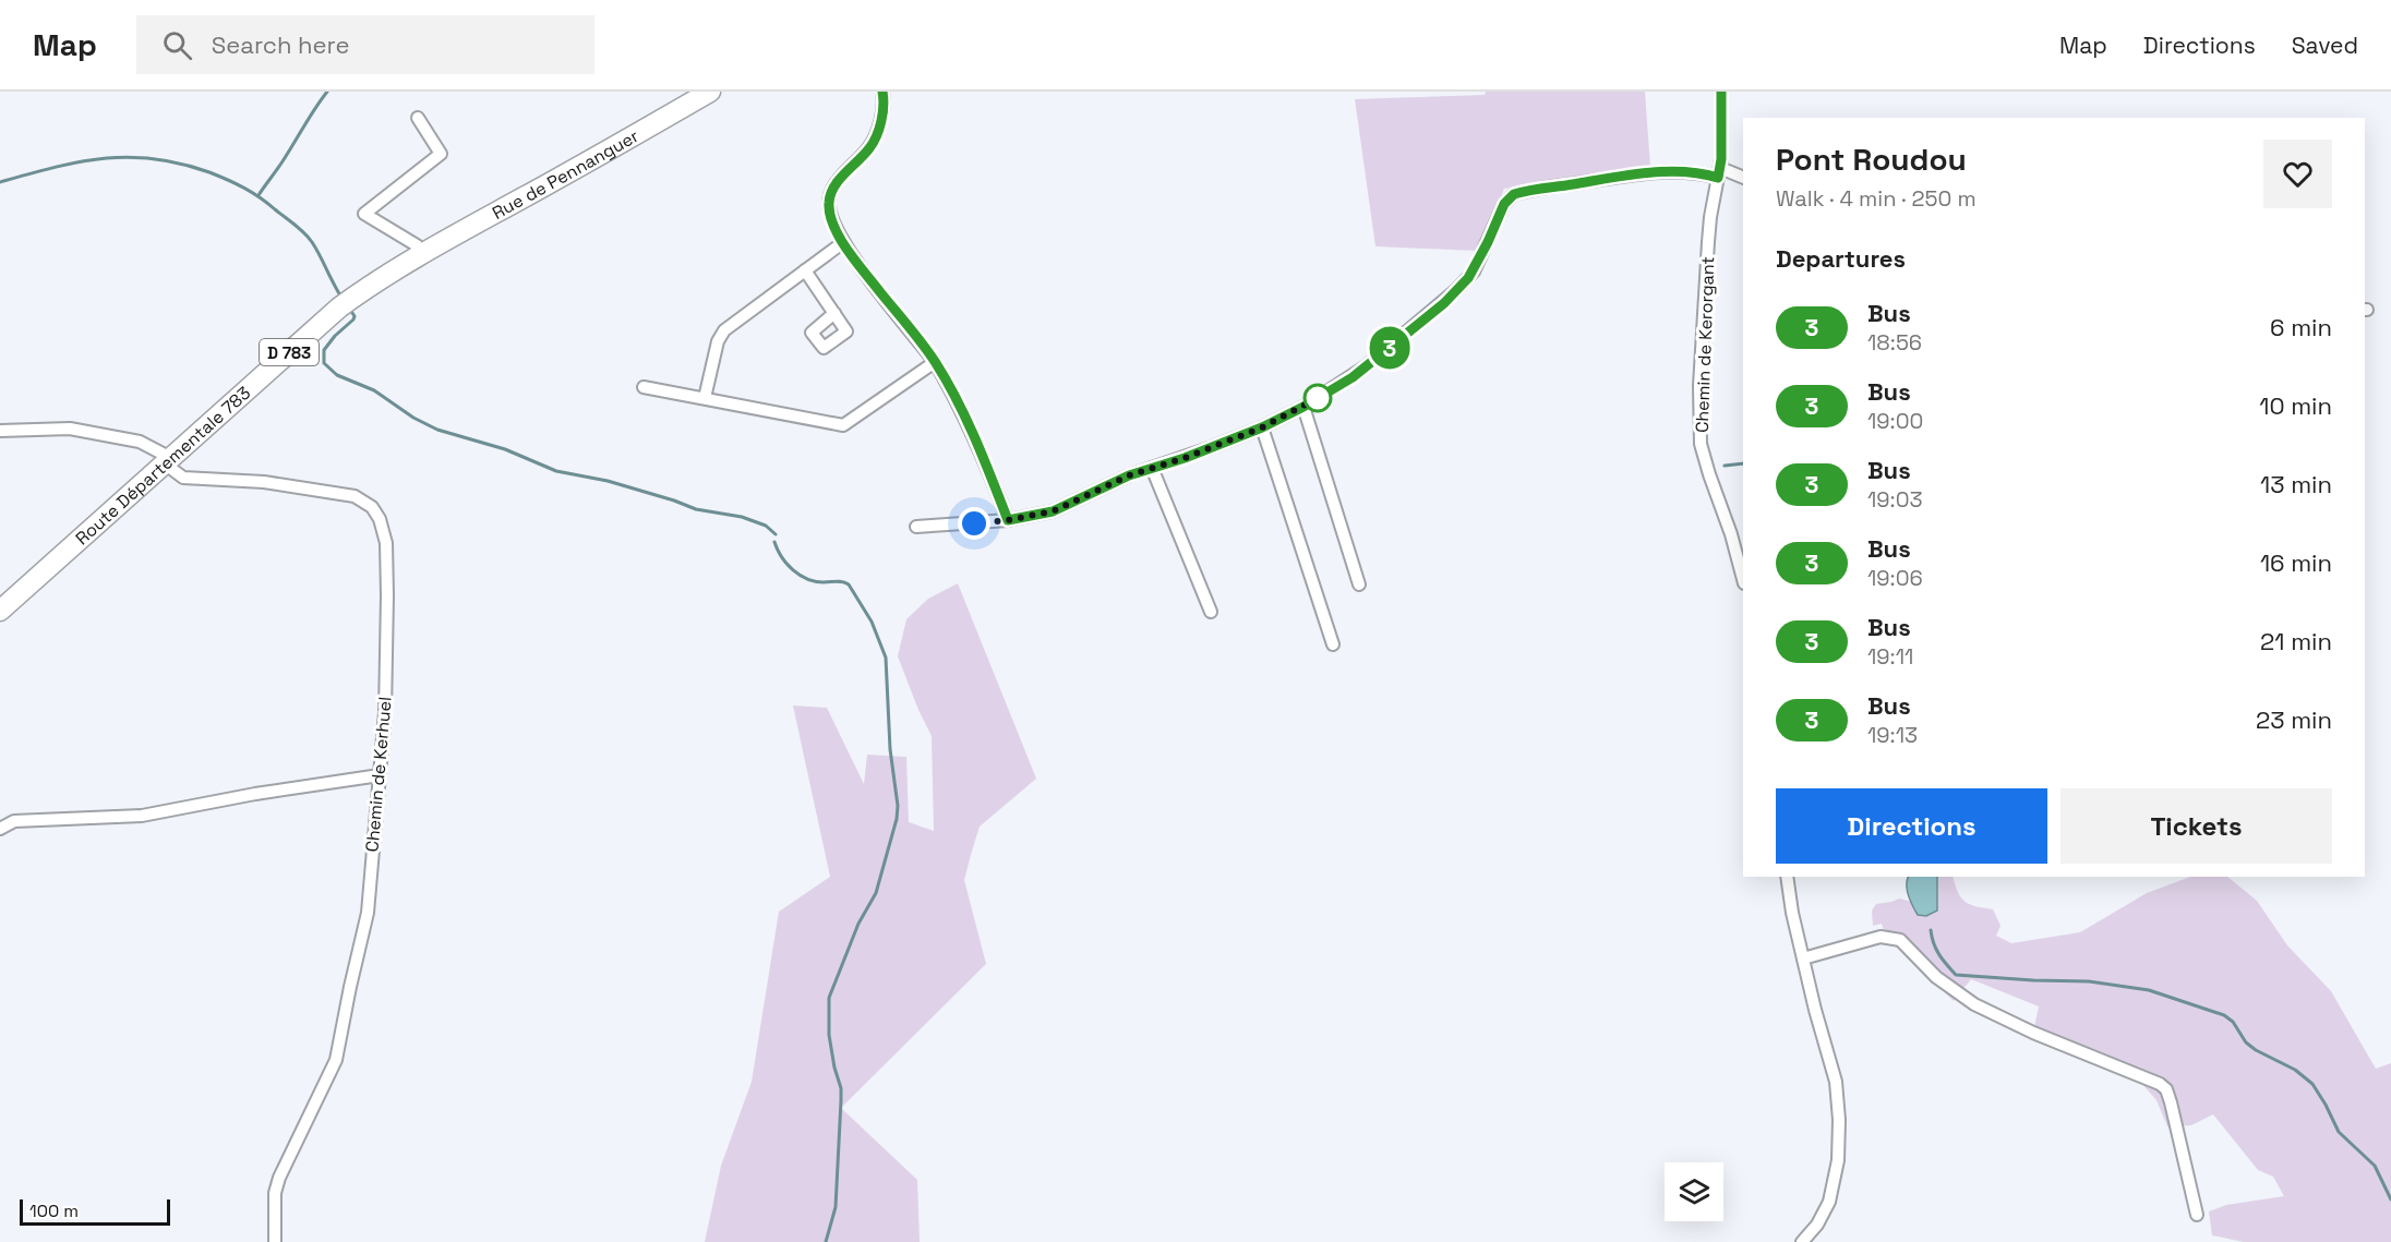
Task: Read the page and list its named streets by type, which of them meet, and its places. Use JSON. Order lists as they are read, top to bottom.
{
  "streets": {
    "main road": ["Rue de Pennanguer", "D 783", "Route Départementale 783"],
    "street": ["Chemin de Kerorgant", "Chemin de Kerhuel"]
  },
  "crossings": [
    ["Rue de Pennanguer", "Route Départementale 783"],
    ["Route Départementale 783", "Chemin de Kerhuel"]
  ],
  "lines": ["bus line 3"],
  "scale_bar": "100 m",
  "page": {
    "header": "Map",
    "search": "Search here",
    "nav": ["Map", "Directions", "Saved"],
    "on_map": "3",
    "heading": [
      ["Pont Roudou", "Walk · 4 min · 250 m"],
      "Departures"
    ],
    "list": [
      {
        "mark": "3",
        "name": "Bus",
        "note": "18:56",
        "value": "6 min"
      },
      {
        "mark": "3",
        "name": "Bus",
        "note": "19:00",
        "value": "10 min"
      },
      {
        "mark": "3",
        "name": "Bus",
        "note": "19:03",
        "value": "13 min"
      },
      {
        "mark": "3",
        "name": "Bus",
        "note": "19:06",
        "value": "16 min"
      },
      {
        "mark": "3",
        "name": "Bus",
        "note": "19:11",
        "value": "21 min"
      },
      {
        "mark": "3",
        "name": "Bus",
        "note": "19:13",
        "value": "23 min"
      }
    ],
    "buttons": ["Directions", "Tickets"],
    "scale": "100 m"
  }
}
